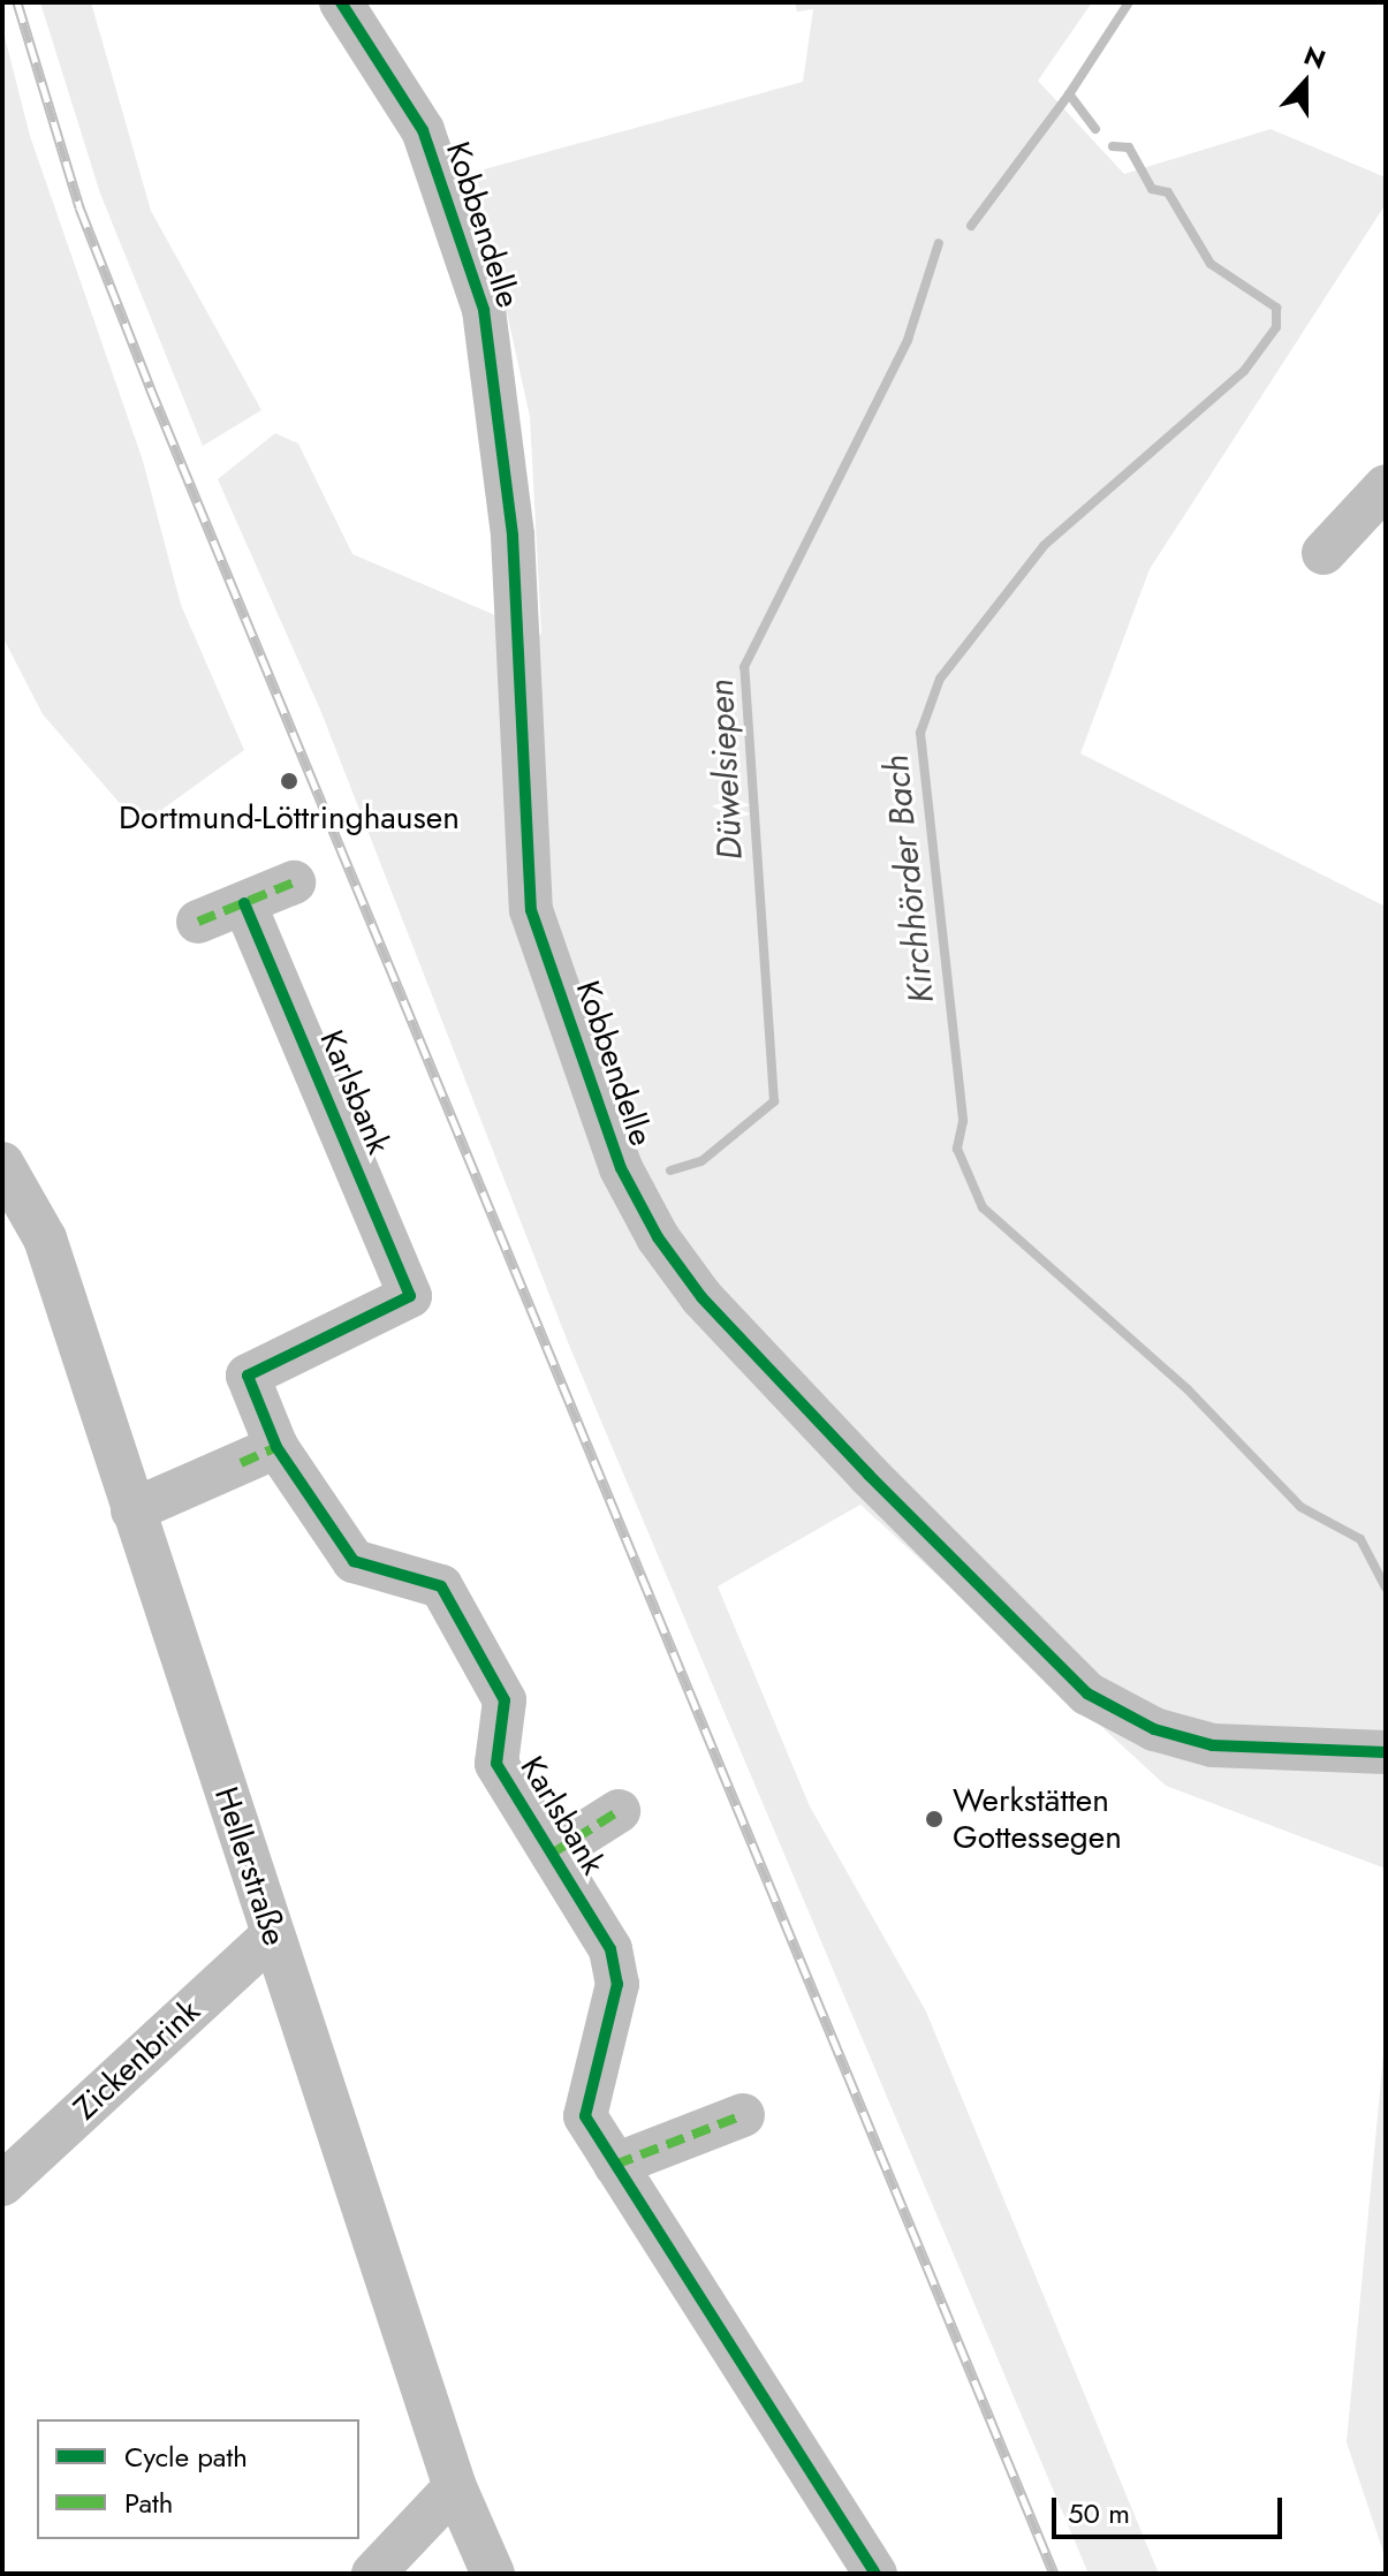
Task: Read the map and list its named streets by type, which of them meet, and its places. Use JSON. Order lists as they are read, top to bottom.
{
  "streets": {
    "street": [
      "Kobbendelle",
      "Karlsbank",
      "Hellerstraße",
      "Zickenbrink"
    ]
  },
  "crossings": [
    ["Hellerstraße", "Zickenbrink"]
  ],
  "water": ["Düwelsiepen", "Kirchhörder Bach"],
  "places": ["Dortmund-Löttringhausen", "Werkstätten Gottessegen"],
  "legend": ["Cycle path", "Path"],
  "scale_bar": "50 m",
  "north": "top"
}
